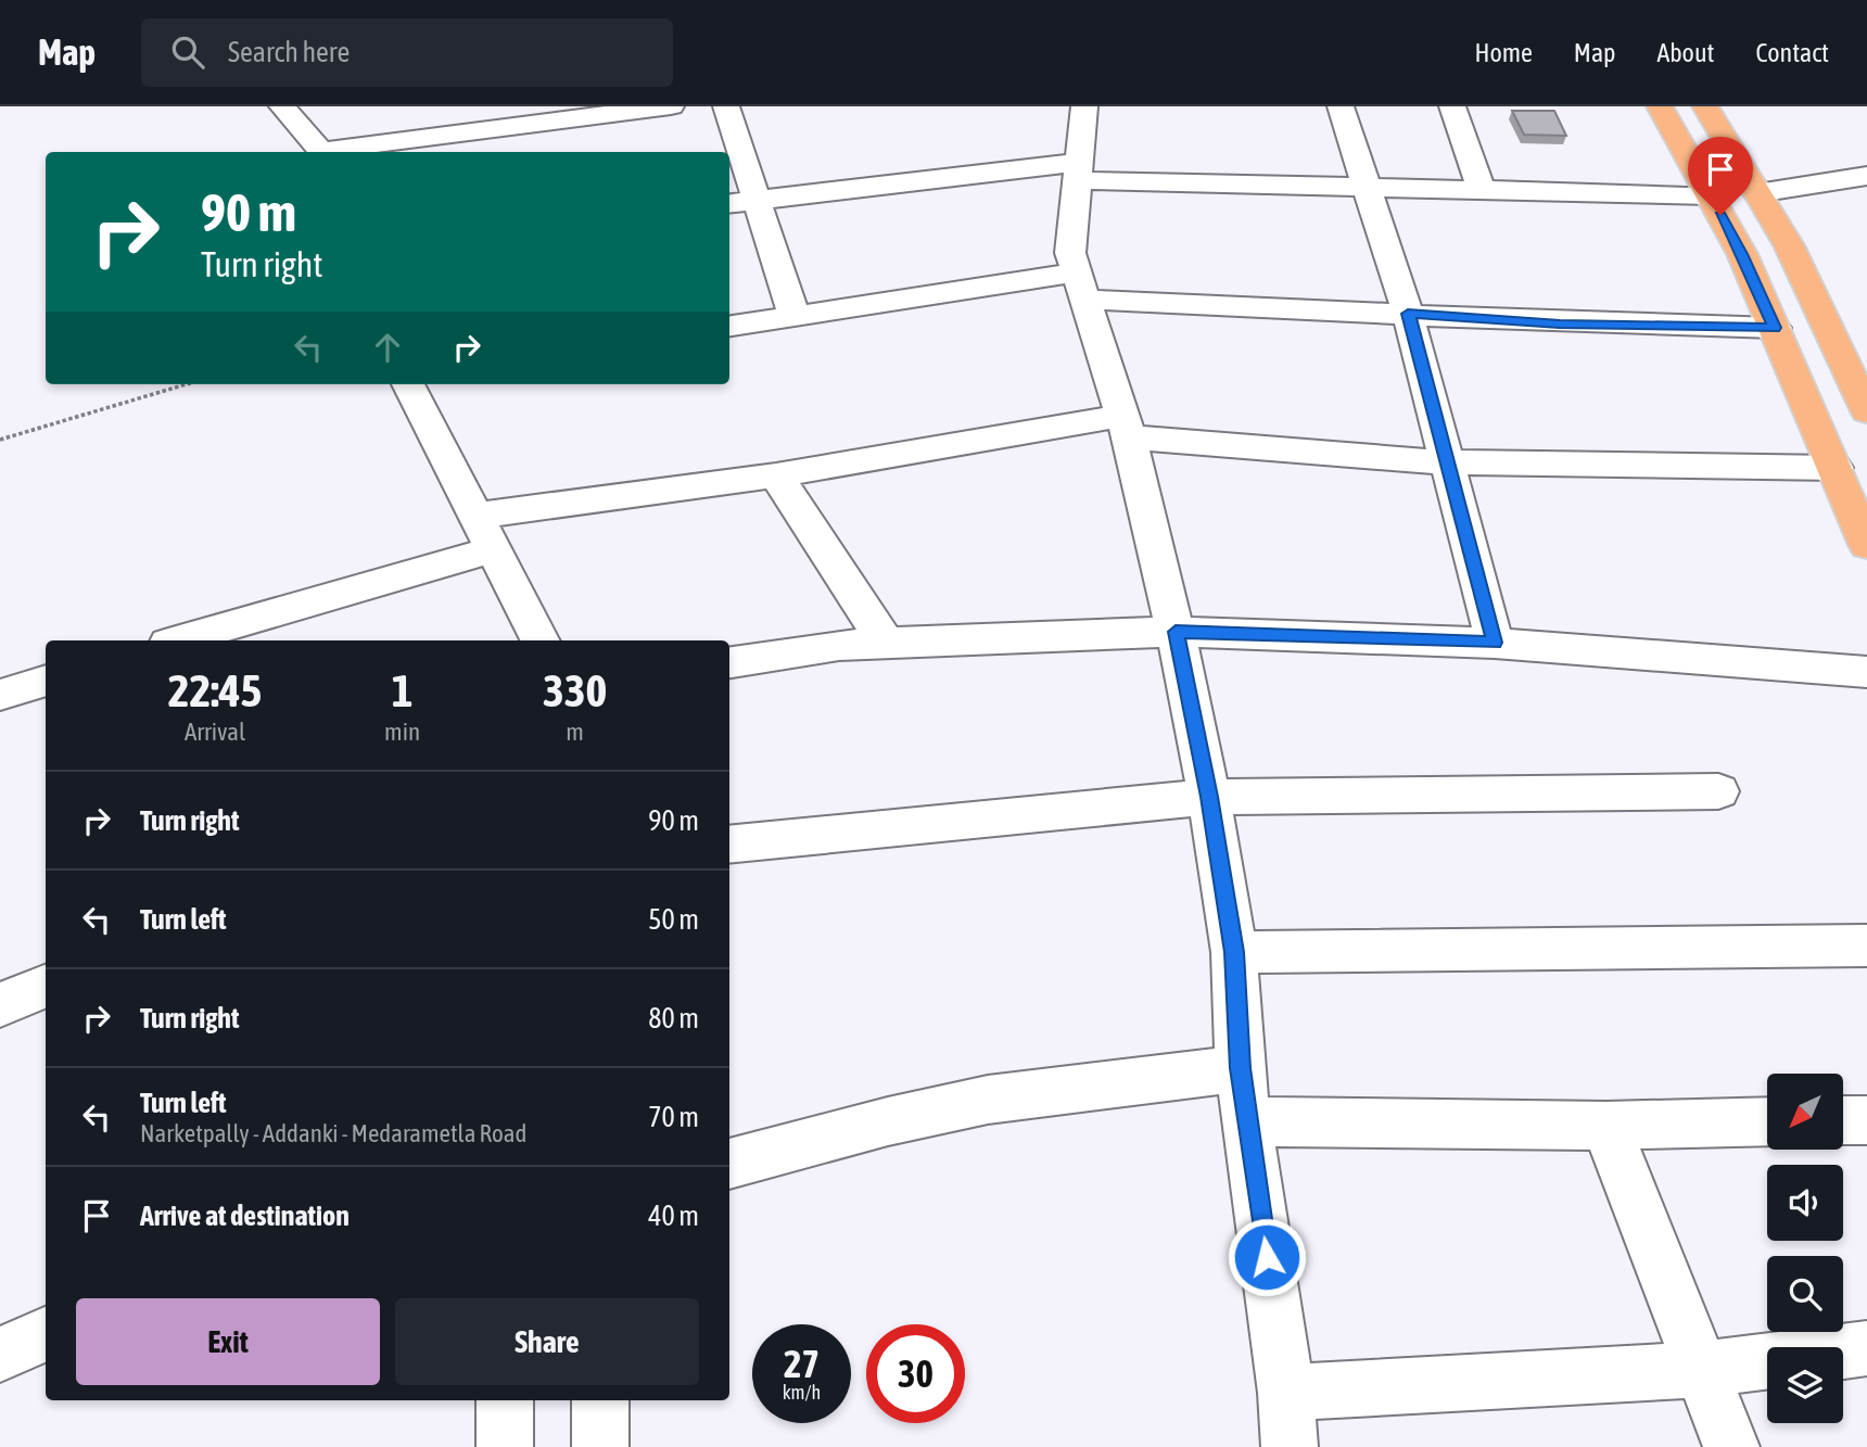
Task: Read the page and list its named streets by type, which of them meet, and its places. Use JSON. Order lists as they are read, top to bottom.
{
  "north": "bottom left",
  "page": {
    "header": "Map",
    "search": "Search here",
    "nav": [
      "Home",
      "Map",
      "About",
      "Contact"
    ],
    "turn": ["90 m", "Turn right"],
    "eta": [
      "22:45",
      "Arrival",
      "1",
      "min",
      "330",
      "m"
    ],
    "list": [
      {
        "name": "Turn right",
        "value": "90 m"
      },
      {
        "name": "Turn left",
        "value": "50 m"
      },
      {
        "name": "Turn right",
        "value": "80 m"
      },
      {
        "name": "Turn left",
        "note": "Narketpally - Addanki - Medarametla Road",
        "value": "70 m"
      },
      {
        "name": "Arrive at destination",
        "value": "40 m"
      }
    ],
    "buttons": ["Exit", "Share"],
    "speed": "27 km/h",
    "limit": "30"
  }
}
